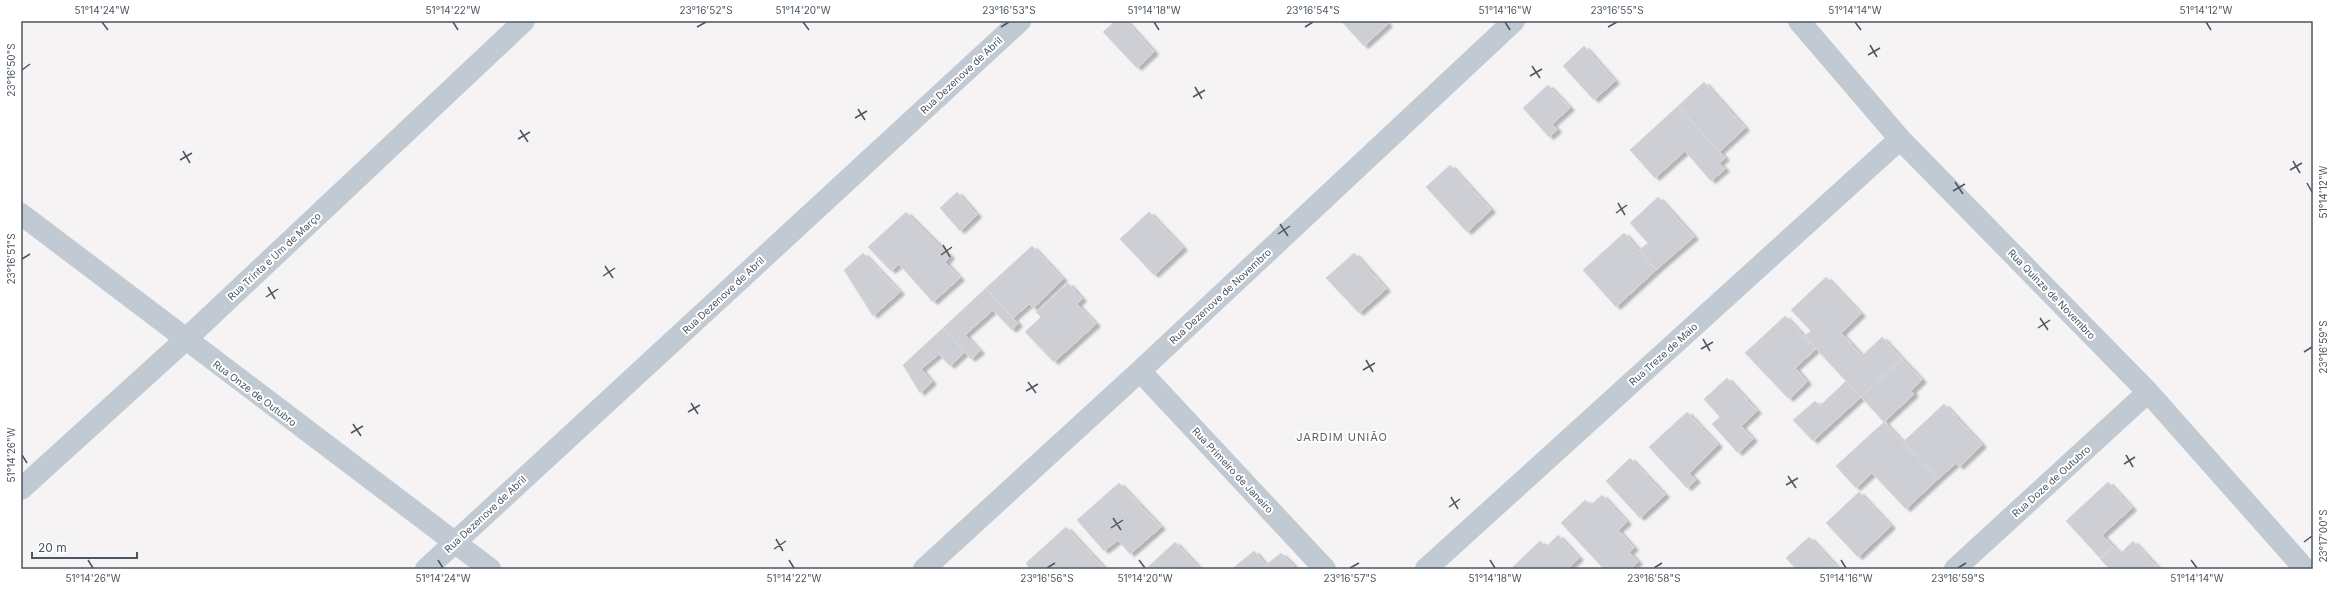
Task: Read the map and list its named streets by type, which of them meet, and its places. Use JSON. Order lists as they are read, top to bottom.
{
  "streets": {
    "street": [
      "Rua Dezenove de Abril",
      "Rua Trinta e Um de Março",
      "Rua Quinze de Novembro",
      "Rua Dezenove de Novembro",
      "Rua Treze de Maio",
      "Rua Onze de Outubro",
      "Rua Primeiro de Janeiro",
      "Rua Doze de Outubro"
    ]
  },
  "crossings": [
    ["Rua Dezenove de Abril", "Rua Onze de Outubro"],
    ["Rua Trinta e Um de Março", "Rua Onze de Outubro"],
    ["Rua Quinze de Novembro", "Rua Treze de Maio"],
    ["Rua Quinze de Novembro", "Rua Doze de Outubro"],
    ["Rua Dezenove de Novembro", "Rua Primeiro de Janeiro"]
  ],
  "districts": ["JARDIM UNIÃO"],
  "scale_bar": "20 m",
  "coordinates": [
    "51°14'24\"W",
    "51°14'22\"W",
    "23°16'52\"S",
    "51°14'20\"W",
    "23°16'53\"S",
    "51°14'18\"W",
    "23°16'54\"S",
    "51°14'16\"W",
    "23°16'55\"S",
    "51°14'14\"W",
    "51°14'12\"W",
    "23°16'50\"S",
    "23°16'51\"S",
    "23°16'59\"S",
    "51°14'26\"W",
    "23°17'00\"S",
    "23°16'56\"S",
    "23°16'57\"S",
    "23°16'58\"S"
  ]
}
